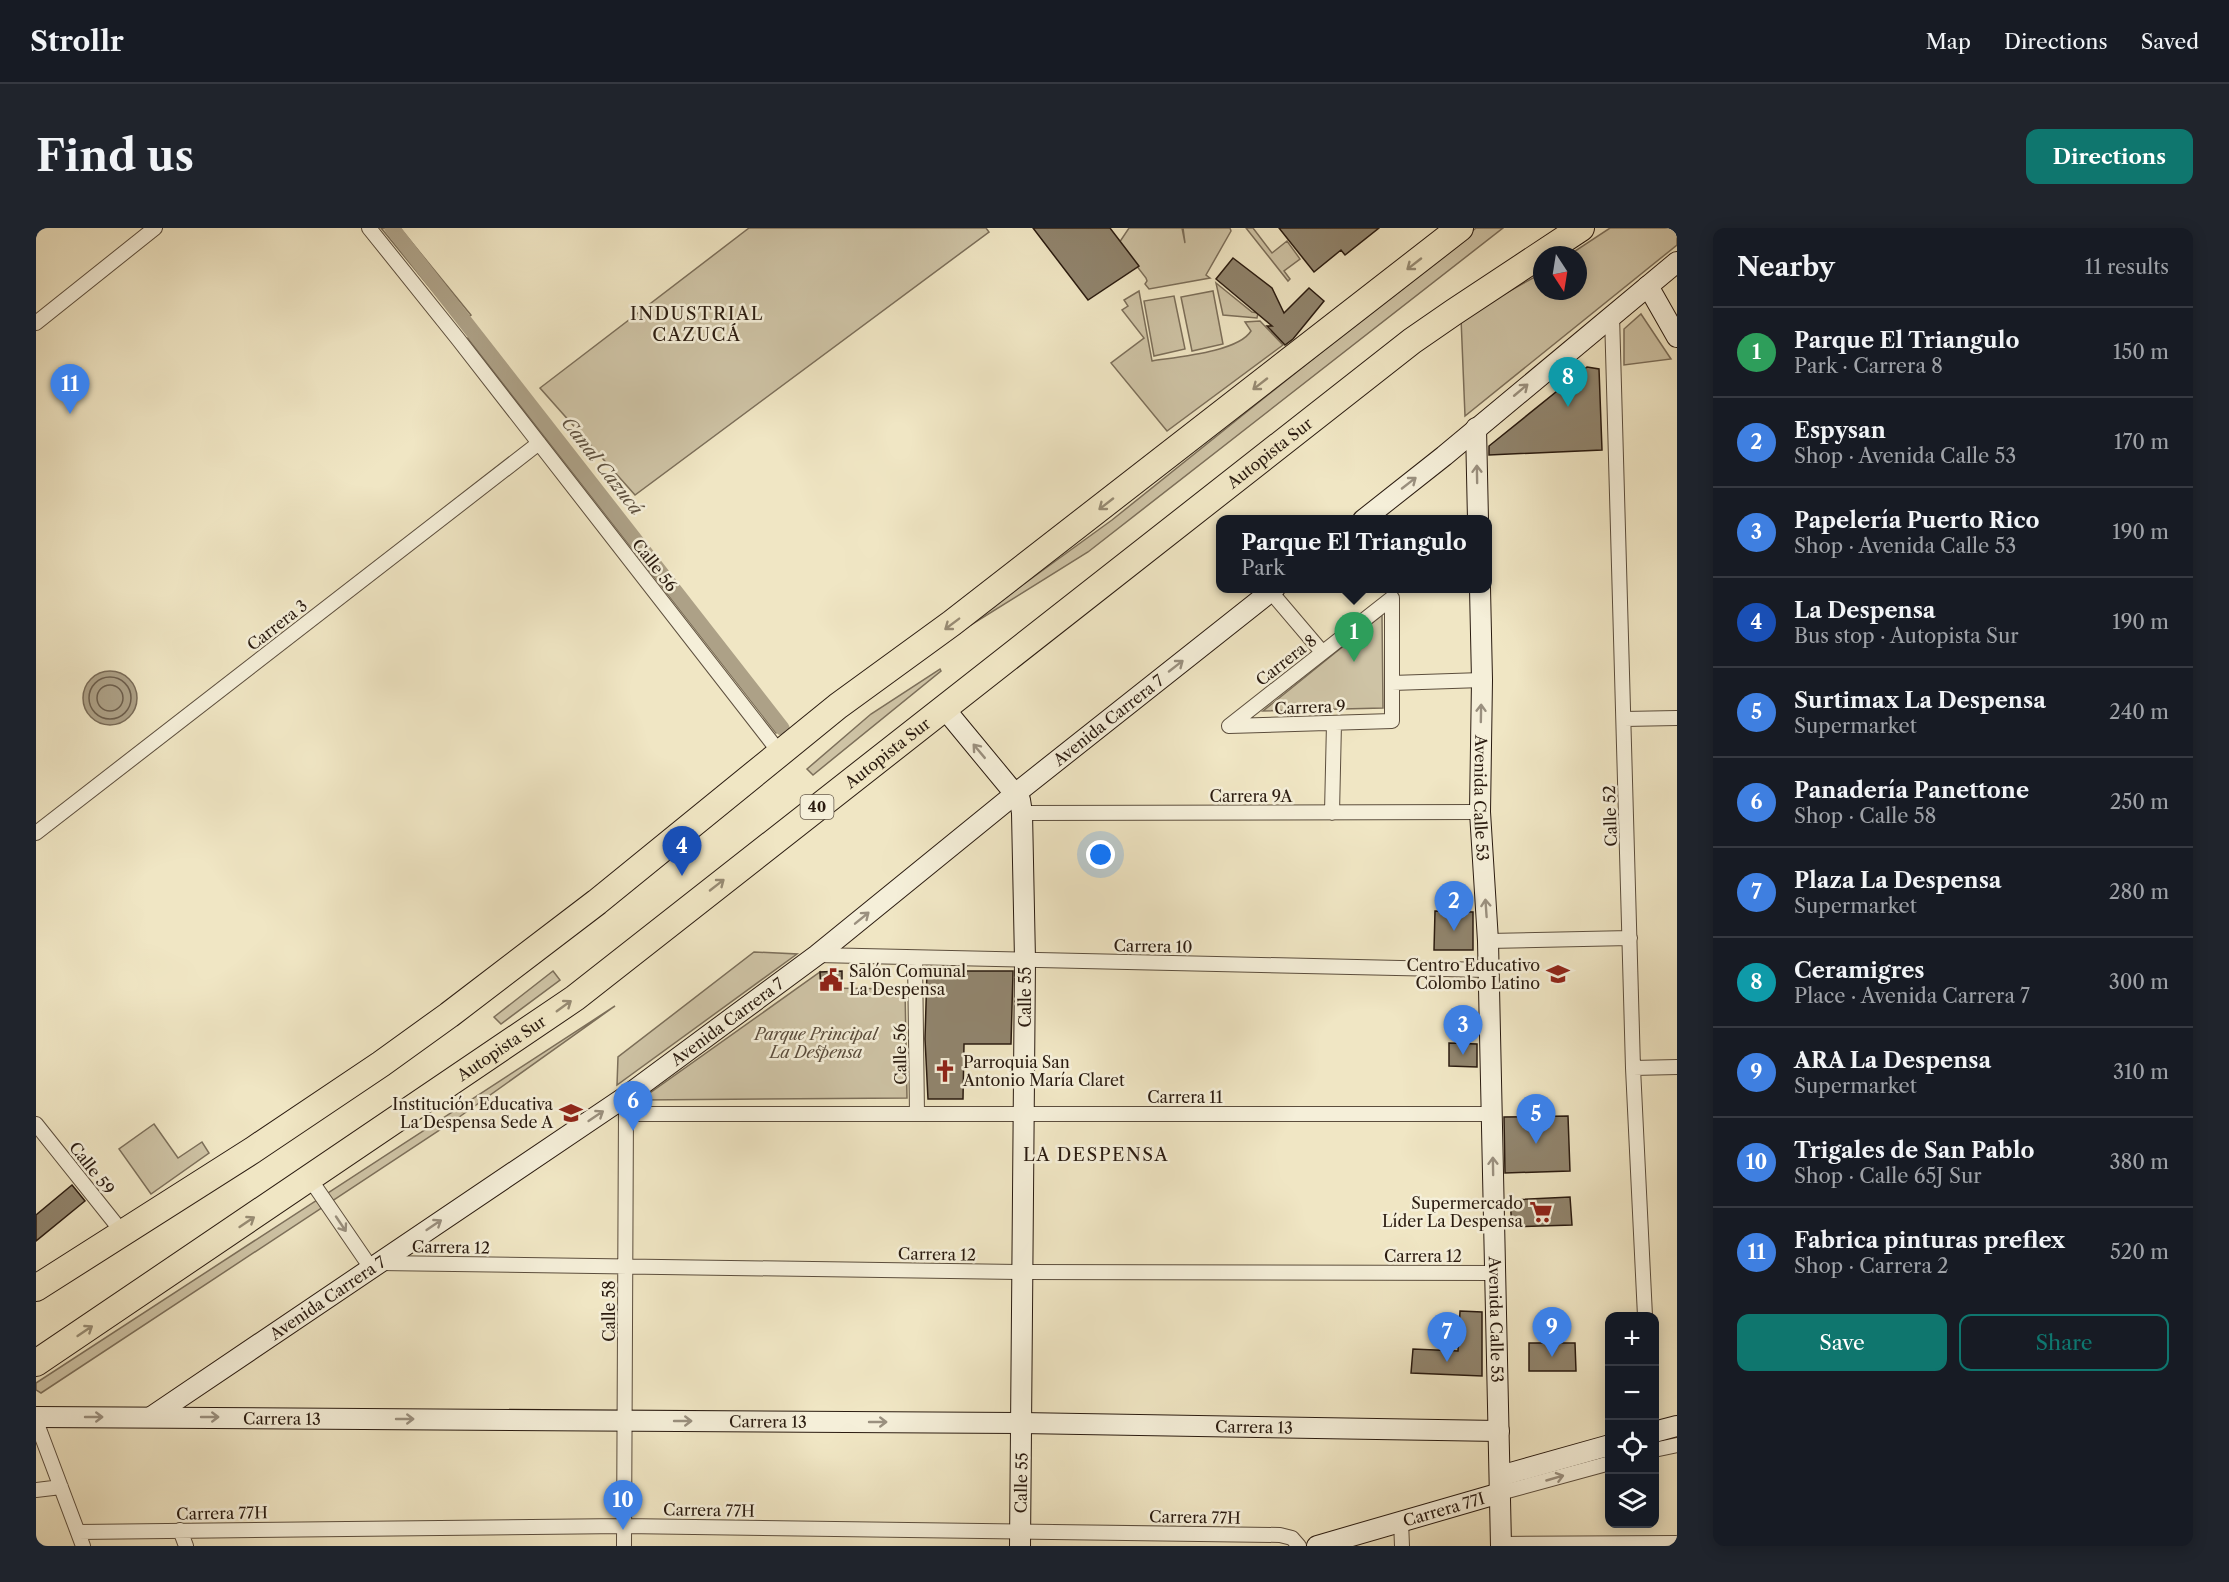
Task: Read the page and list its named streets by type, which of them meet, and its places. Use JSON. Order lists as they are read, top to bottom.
{
  "streets": {
    "highway": ["Autopista Sur", "40"],
    "street": [
      "Calle 56",
      "Carrera 3",
      "Carrera 8",
      "Carrera 9",
      "Avenida Carrera 7",
      "Carrera 9A",
      "Avenida Calle 53",
      "Calle 52",
      "Carrera 10",
      "Calle 55",
      "Carrera 11",
      "Calle 59",
      "Carrera 12",
      "Calle 58",
      "Carrera 13",
      "Carrera 77I",
      "Carrera 77H"
    ]
  },
  "crossings": [
    ["Autopista Sur", "Calle 55"],
    ["Calle 56", "Carrera 3"],
    ["Calle 56", "Carrera 10"],
    ["Calle 56", "Carrera 11"],
    ["Carrera 8", "Carrera 9"],
    ["Avenida Carrera 7", "Carrera 10"],
    ["Avenida Carrera 7", "Calle 55"],
    ["Avenida Carrera 7", "Carrera 11"],
    ["Avenida Carrera 7", "Carrera 12"],
    ["Avenida Carrera 7", "Calle 58"],
    ["Avenida Carrera 7", "Carrera 13"],
    ["Carrera 9A", "Avenida Calle 53"],
    ["Carrera 9A", "Calle 55"],
    ["Avenida Calle 53", "Carrera 10"],
    ["Avenida Calle 53", "Carrera 11"],
    ["Avenida Calle 53", "Carrera 12"],
    ["Avenida Calle 53", "Carrera 13"],
    ["Avenida Calle 53", "Carrera 77I"],
    ["Carrera 10", "Calle 55"],
    ["Calle 55", "Carrera 11"],
    ["Calle 55", "Carrera 12"],
    ["Calle 55", "Carrera 13"],
    ["Calle 55", "Carrera 77H"],
    ["Carrera 11", "Calle 58"],
    ["Carrera 12", "Calle 58"],
    ["Calle 58", "Carrera 13"],
    ["Calle 58", "Carrera 77H"]
  ],
  "one_way": ["Avenida Carrera 7", "Avenida Calle 53", "Carrera 13"],
  "districts": ["INDUSTRIAL CAZUCÁ", "LA DESPENSA"],
  "water": ["Canal Cazucá"],
  "parks": ["Parque Principal La Despensa"],
  "places": {
    "school or university": ["Centro Educativo Colombo Latino", "Institución Educativa La Despensa Sede A"],
    "public building": ["Salón Comunal La Despensa"],
    "church": ["Parroquia San Antonio María Claret"],
    "supermarket": ["Supermercado Líder La Despensa"]
  },
  "north": "bottom",
  "page": {
    "header": "Strollr",
    "nav": ["Map", "Directions", "Saved"],
    "buttons": [
      "Directions",
      ["Save", "Share"]
    ],
    "title": "Find us",
    "heading": ["Nearby", "11 results"],
    "list": [
      {
        "mark": "1",
        "name": "Parque El Triangulo",
        "note": "Park · Carrera 8",
        "value": "150 m"
      },
      {
        "mark": "2",
        "name": "Espysan",
        "note": "Shop · Avenida Calle 53",
        "value": "170 m"
      },
      {
        "mark": "3",
        "name": "Papelería Puerto Rico",
        "note": "Shop · Avenida Calle 53",
        "value": "190 m"
      },
      {
        "mark": "4",
        "name": "La Despensa",
        "note": "Bus stop · Autopista Sur",
        "value": "190 m"
      },
      {
        "mark": "5",
        "name": "Surtimax La Despensa",
        "note": "Supermarket",
        "value": "240 m"
      },
      {
        "mark": "6",
        "name": "Panadería Panettone",
        "note": "Shop · Calle 58",
        "value": "250 m"
      },
      {
        "mark": "7",
        "name": "Plaza La Despensa",
        "note": "Supermarket",
        "value": "280 m"
      },
      {
        "mark": "8",
        "name": "Ceramigres",
        "note": "Place · Avenida Carrera 7",
        "value": "300 m"
      },
      {
        "mark": "9",
        "name": "ARA La Despensa",
        "note": "Supermarket",
        "value": "310 m"
      },
      {
        "mark": "10",
        "name": "Trigales de San Pablo",
        "note": "Shop · Calle 65J Sur",
        "value": "380 m"
      },
      {
        "mark": "11",
        "name": "Fabrica pinturas preflex",
        "note": "Shop · Carrera 2",
        "value": "520 m"
      }
    ],
    "pins": [
      "8",
      "11",
      "1",
      "4",
      "2",
      "3",
      "6",
      "5",
      "9",
      "7",
      "10"
    ],
    "popup": ["Parque El Triangulo", "Park"],
    "map_buttons": ["+", "−"]
  }
}
